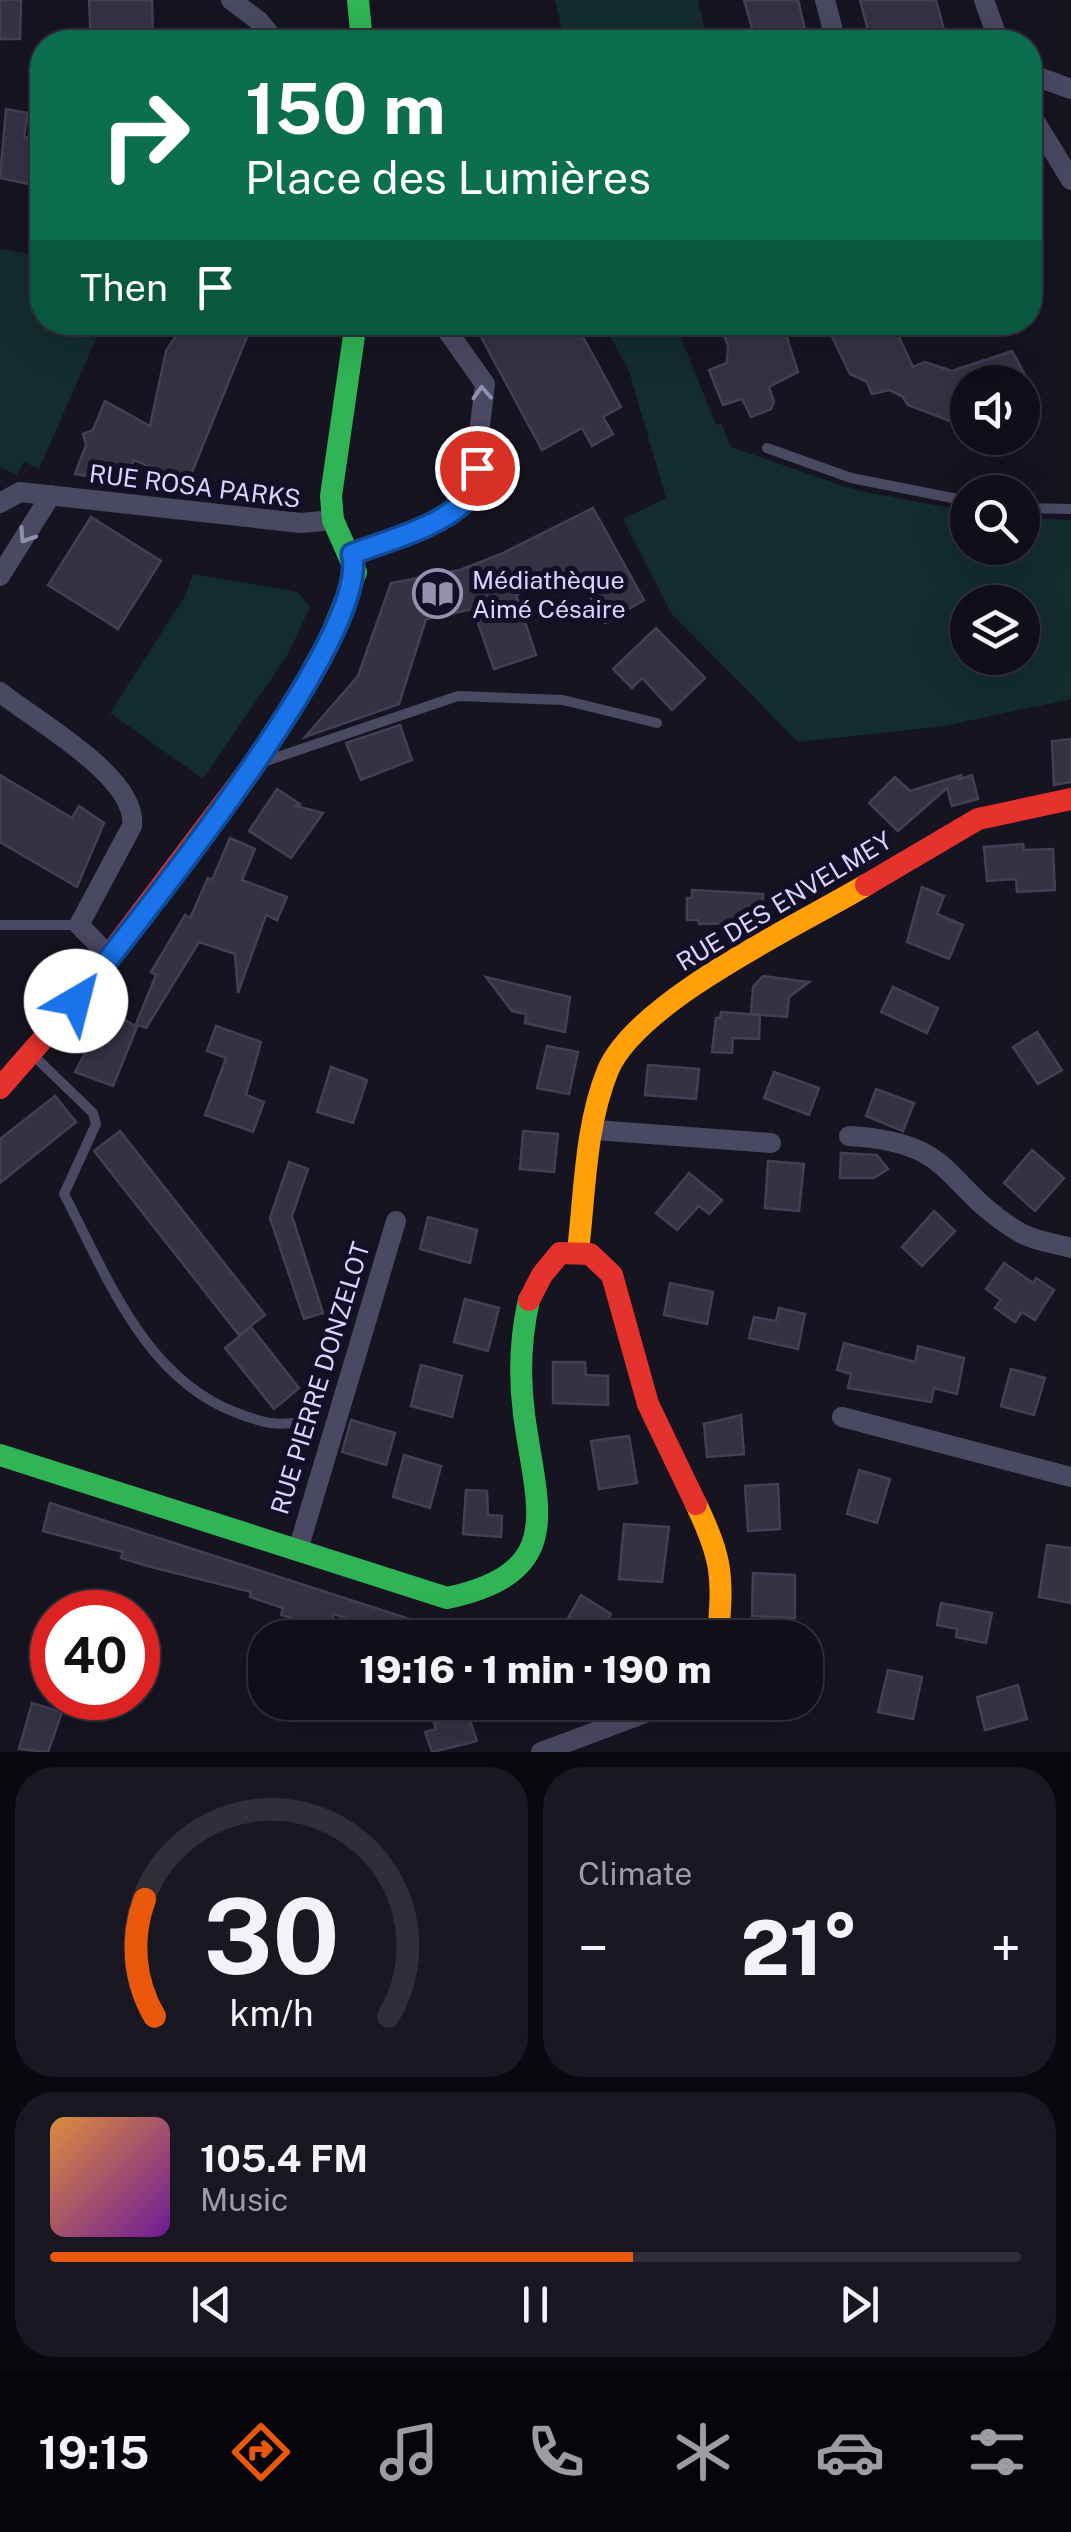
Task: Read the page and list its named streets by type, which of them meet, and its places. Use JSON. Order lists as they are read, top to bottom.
{
  "streets": {
    "street": ["RUE ROSA PARKS", "RUE DES ENVELMEY", "RUE PIERRE DONZELOT"]
  },
  "crossings": [
    ["RUE DES ENVELMEY", "RUE PIERRE DONZELOT"]
  ],
  "places": {
    "library": ["Médiathèque Aimé Césaire"]
  },
  "page": {
    "turn": ["150 m", "Place des Lumières"],
    "then": "Then",
    "limit": "40",
    "trip": "19:16 · 1 min · 190 m",
    "tile": "Climate",
    "heat": ["−", "21°", "+"],
    "song": ["105.4 FM", "Music"],
    "tabs": "19:15",
    "gauge": ["30", "km/h"]
  }
}
